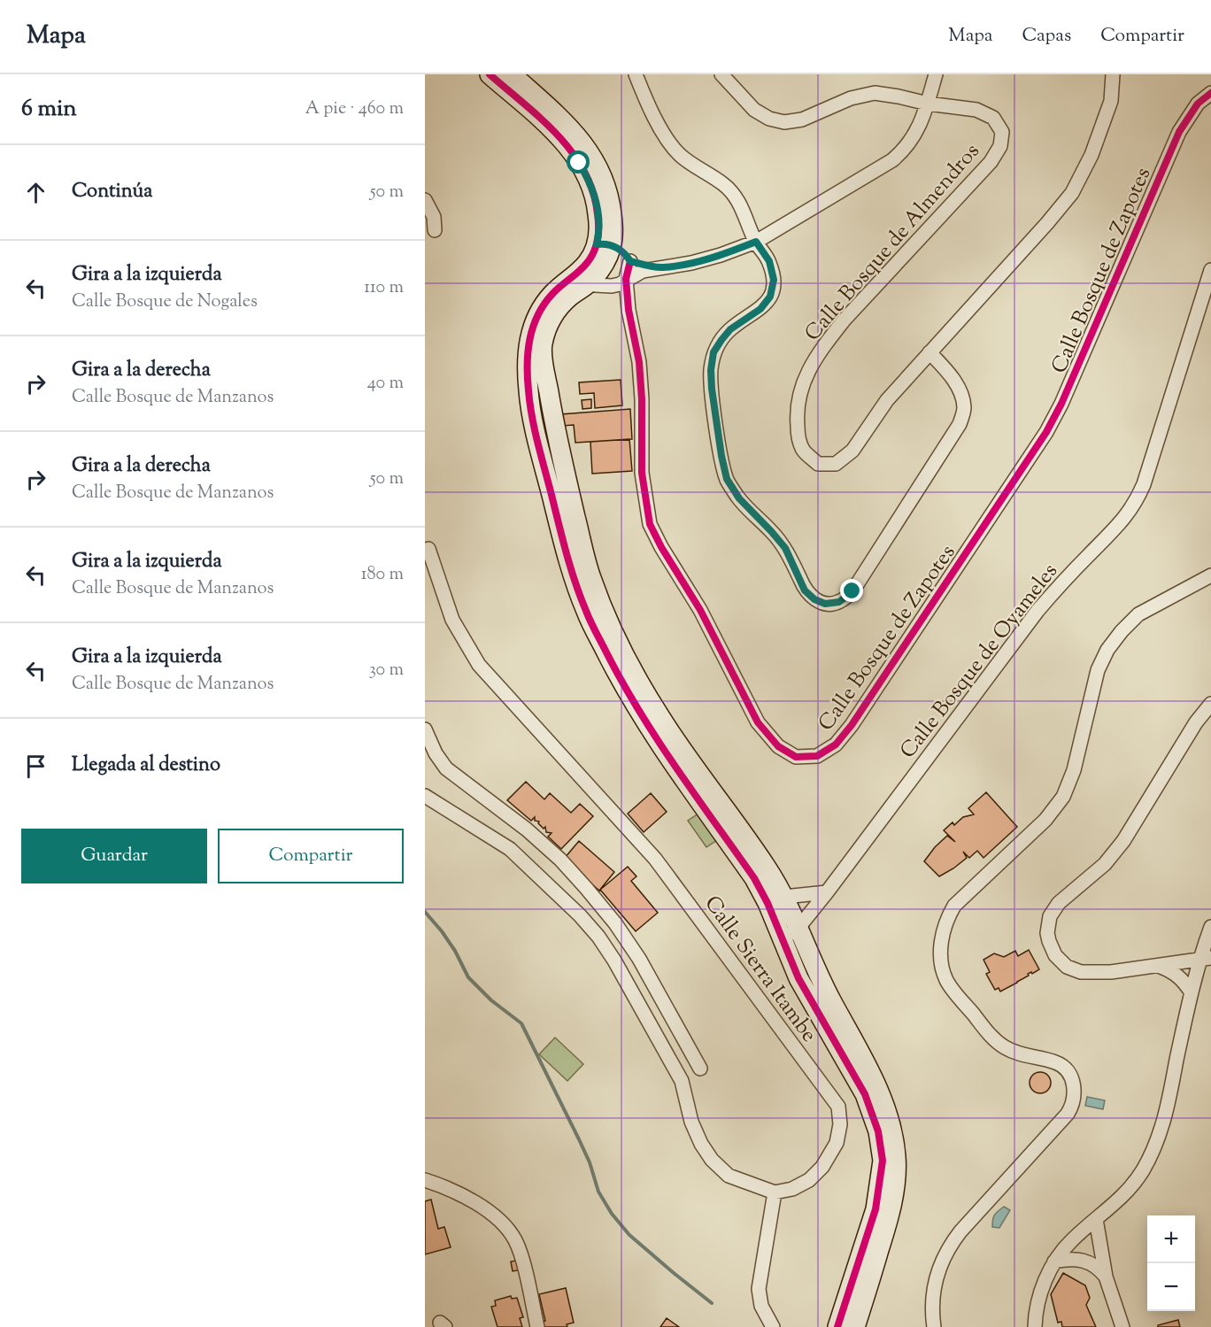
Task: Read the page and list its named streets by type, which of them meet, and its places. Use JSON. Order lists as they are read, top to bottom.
{
  "streets": {
    "street": [
      "Calle Bosque de Almendros",
      "Calle Bosque de Zapotes",
      "Calle Bosque de Oyameles",
      "Calle Sierra Itambe"
    ]
  },
  "page": {
    "header": "Mapa",
    "nav": ["Mapa", "Capas", "Compartir"],
    "heading": ["6 min", "A pie · 460 m"],
    "list": [
      ["Continúa", "50 m"],
      ["Gira a la izquierda", "Calle Bosque de Nogales", "110 m"],
      ["Gira a la derecha", "Calle Bosque de Manzanos", "40 m"],
      ["Gira a la derecha", "Calle Bosque de Manzanos", "50 m"],
      ["Gira a la izquierda", "Calle Bosque de Manzanos", "180 m"],
      ["Gira a la izquierda", "Calle Bosque de Manzanos", "30 m"],
      "Llegada al destino"
    ],
    "buttons": ["Guardar", "Compartir"],
    "map_buttons": ["+", "−"]
  }
}
